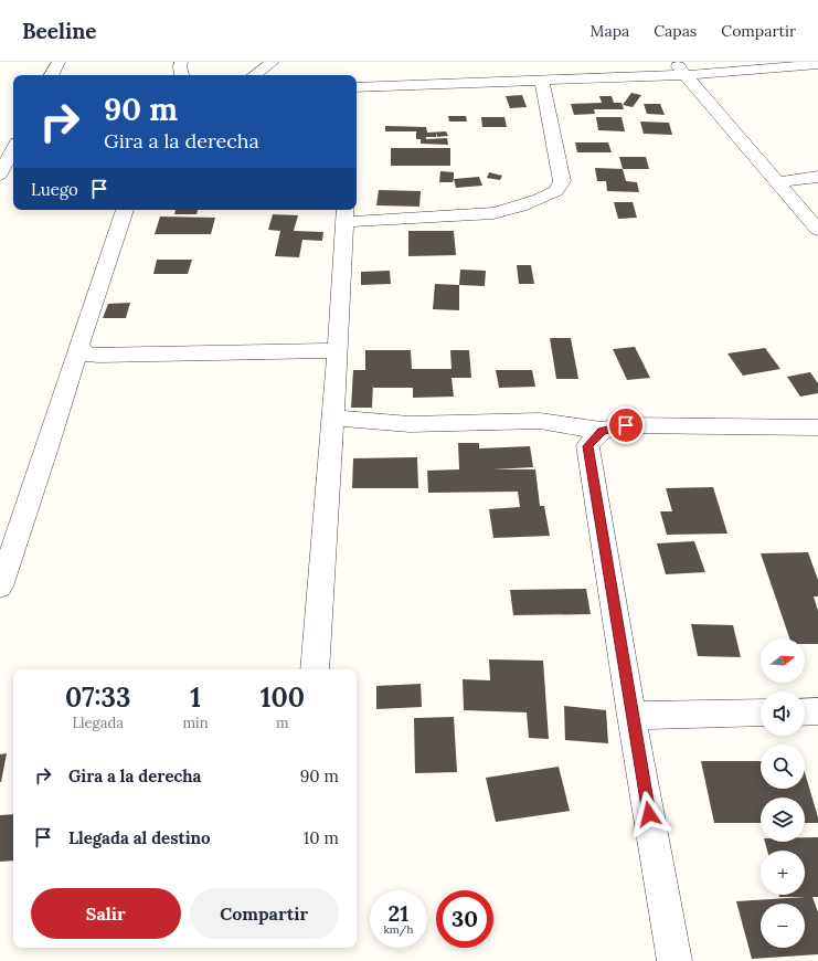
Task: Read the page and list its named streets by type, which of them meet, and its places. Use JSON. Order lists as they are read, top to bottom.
{
  "north": "right",
  "page": {
    "header": "Beeline",
    "nav": ["Mapa", "Capas", "Compartir"],
    "turn": ["90 m", "Gira a la derecha"],
    "then": "Luego",
    "map_buttons": ["+", "−"],
    "eta": [
      "07:33",
      "Llegada",
      "1",
      "min",
      "100",
      "m"
    ],
    "list": [
      {
        "name": "Gira a la derecha",
        "value": "90 m"
      },
      {
        "name": "Llegada al destino",
        "value": "10 m"
      }
    ],
    "buttons": ["Salir", "Compartir"],
    "speed": "21 km/h",
    "limit": "30"
  }
}
